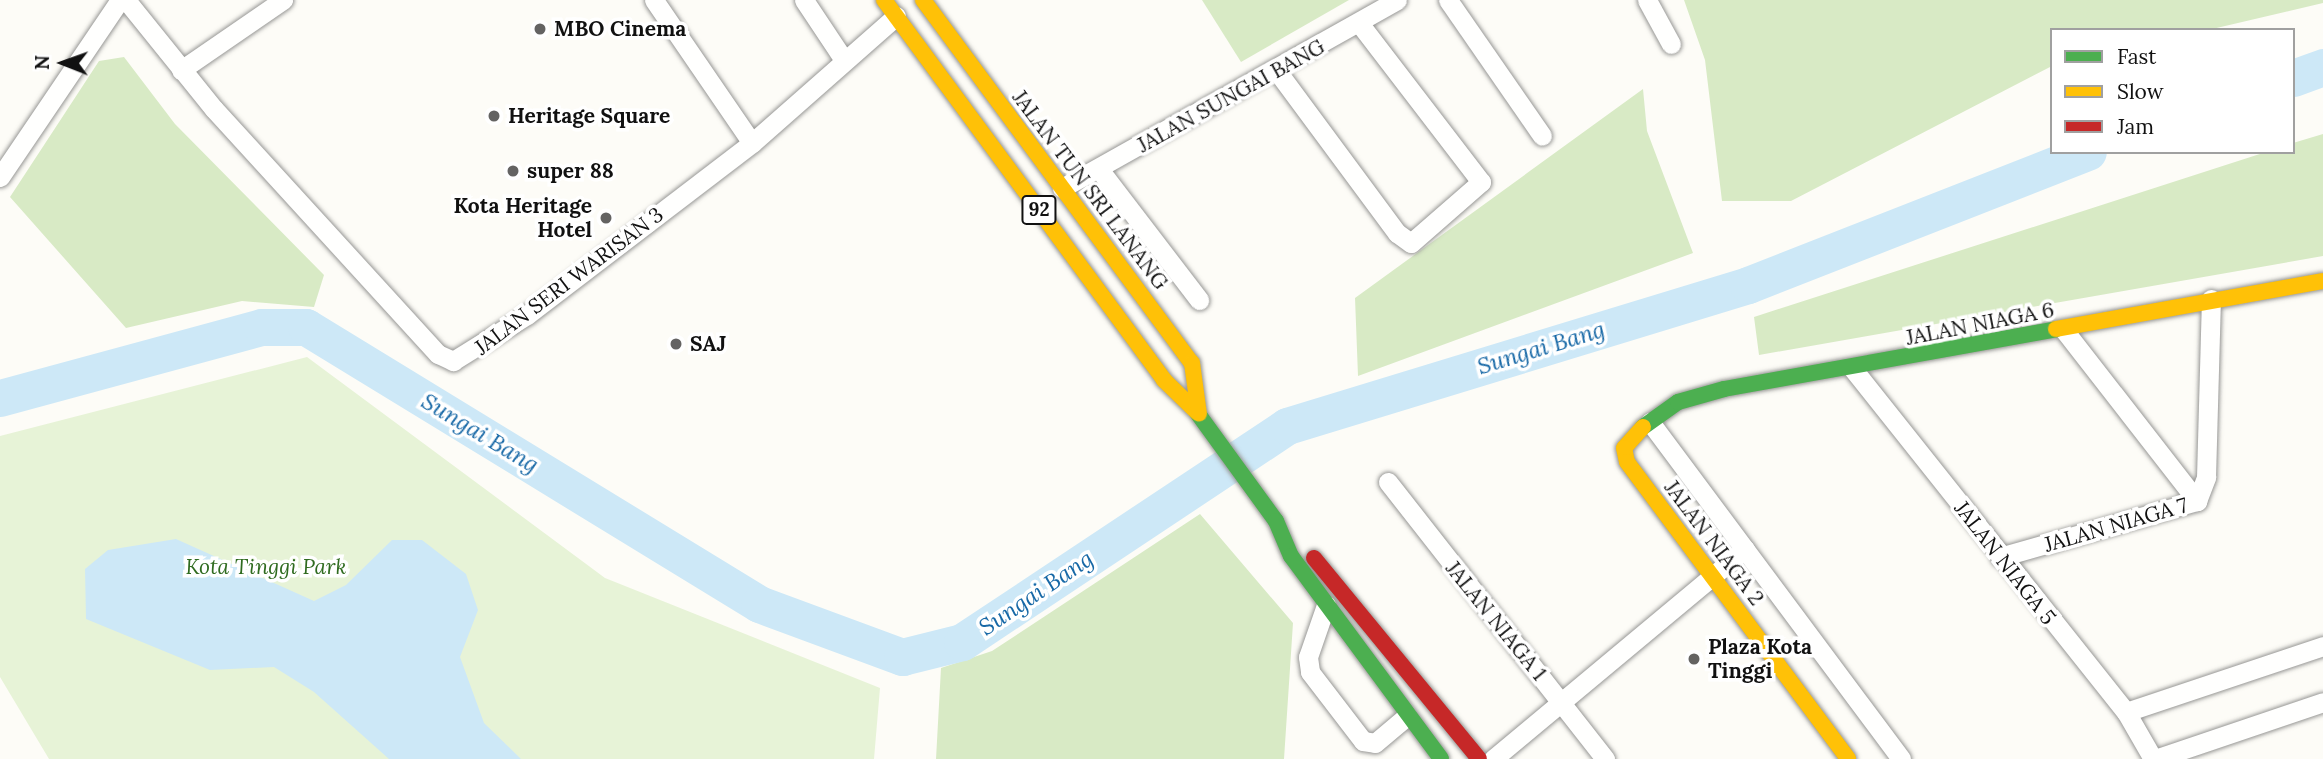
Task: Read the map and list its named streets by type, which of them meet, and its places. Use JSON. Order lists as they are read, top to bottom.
{
  "streets": {
    "main road": [
      "JALAN TUN SRI LANANG",
      "92",
      "JALAN NIAGA 6",
      "JALAN NIAGA 2"
    ],
    "street": [
      "JALAN SUNGAI BANG",
      "JALAN SERI WARISAN 3",
      "JALAN NIAGA 7",
      "JALAN NIAGA 5",
      "JALAN NIAGA 1"
    ]
  },
  "crossings": [
    ["JALAN SUNGAI BANG", "JALAN TUN SRI LANANG"],
    ["JALAN TUN SRI LANANG", "JALAN SERI WARISAN 3"],
    ["JALAN NIAGA 6", "JALAN NIAGA 7"],
    ["JALAN NIAGA 6", "JALAN NIAGA 2"],
    ["JALAN NIAGA 6", "JALAN NIAGA 5"],
    ["JALAN NIAGA 7", "JALAN NIAGA 5"]
  ],
  "water": ["Sungai Bang"],
  "parks": ["Kota Tinggi Park"],
  "places": [
    "MBO Cinema",
    "Heritage Square",
    "super 88",
    "Kota Heritage Hotel",
    "SAJ",
    "Plaza Kota Tinggi"
  ],
  "legend": ["Fast", "Slow", "Jam"],
  "north": "left"
}
